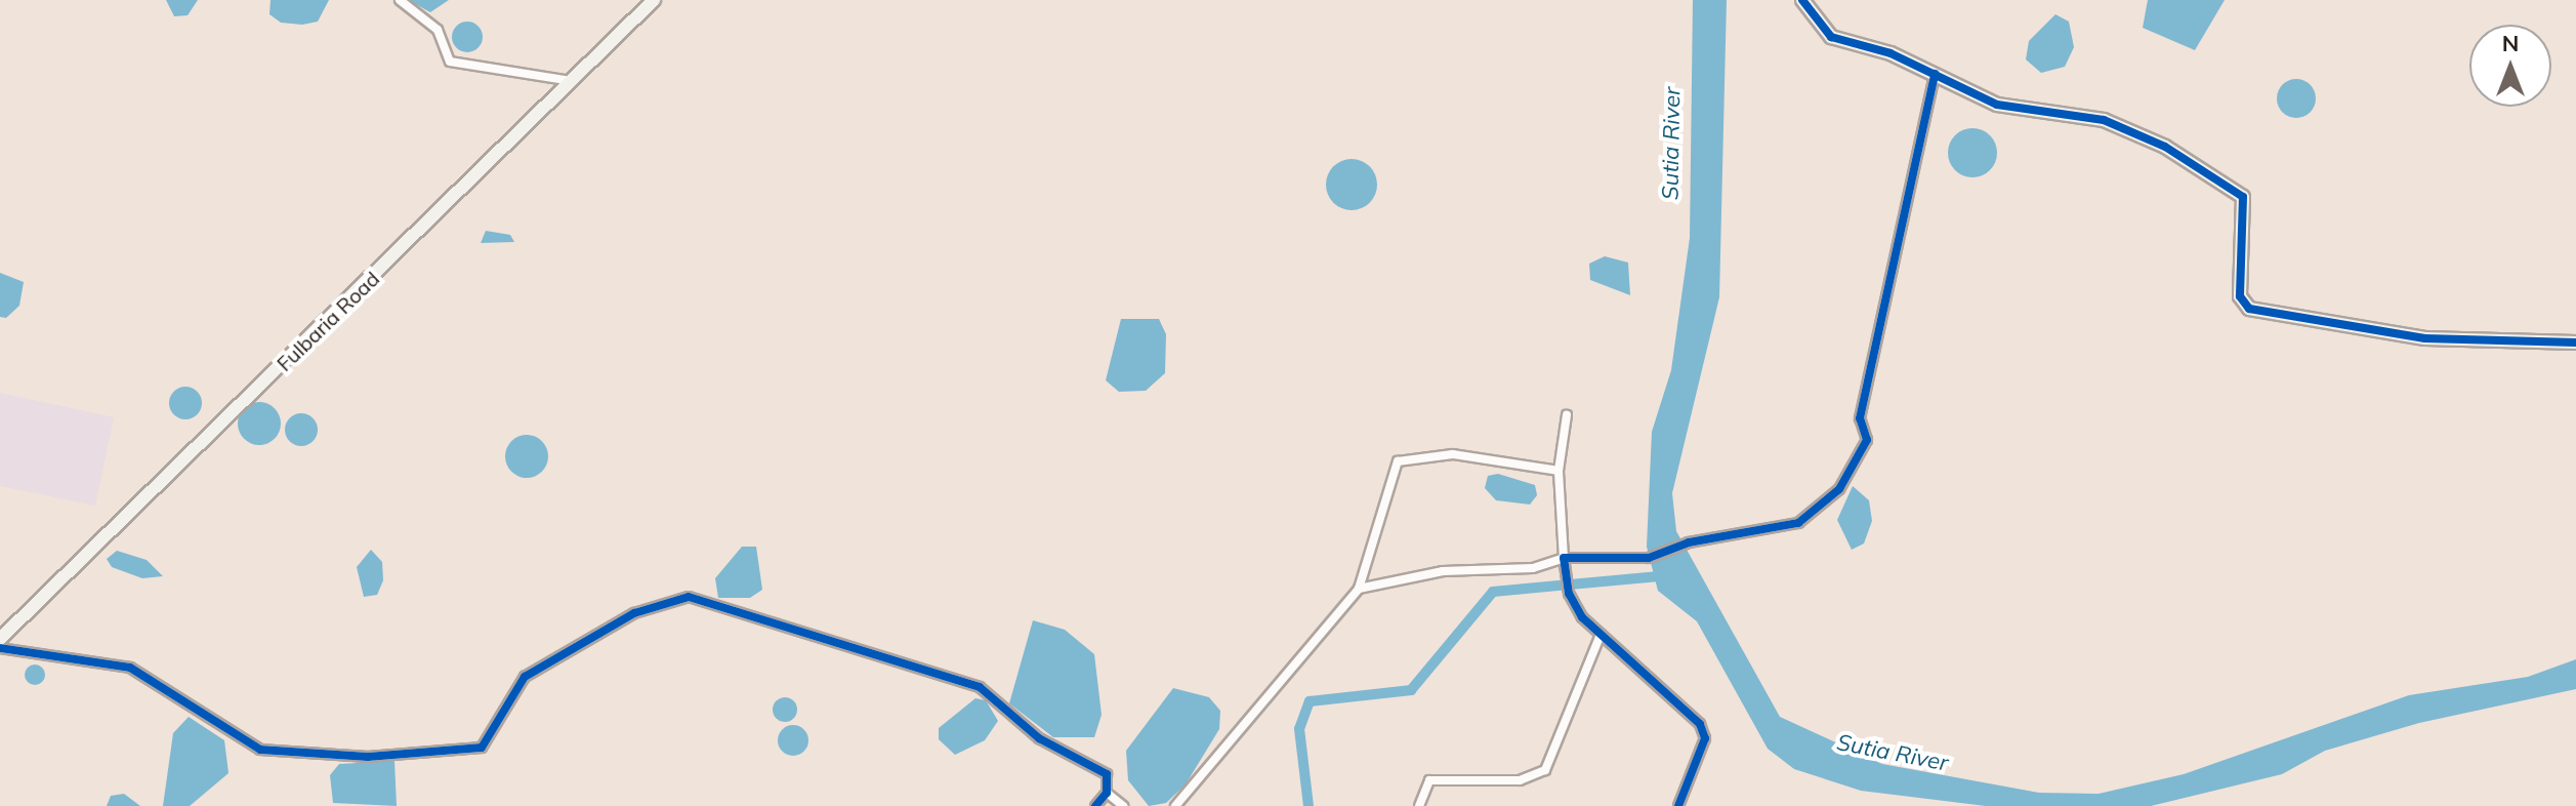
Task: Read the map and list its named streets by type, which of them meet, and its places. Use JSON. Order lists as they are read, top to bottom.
{
  "streets": {
    "street": ["Fulbaria Road"]
  },
  "water": ["Sutia River"],
  "north": "top"
}
